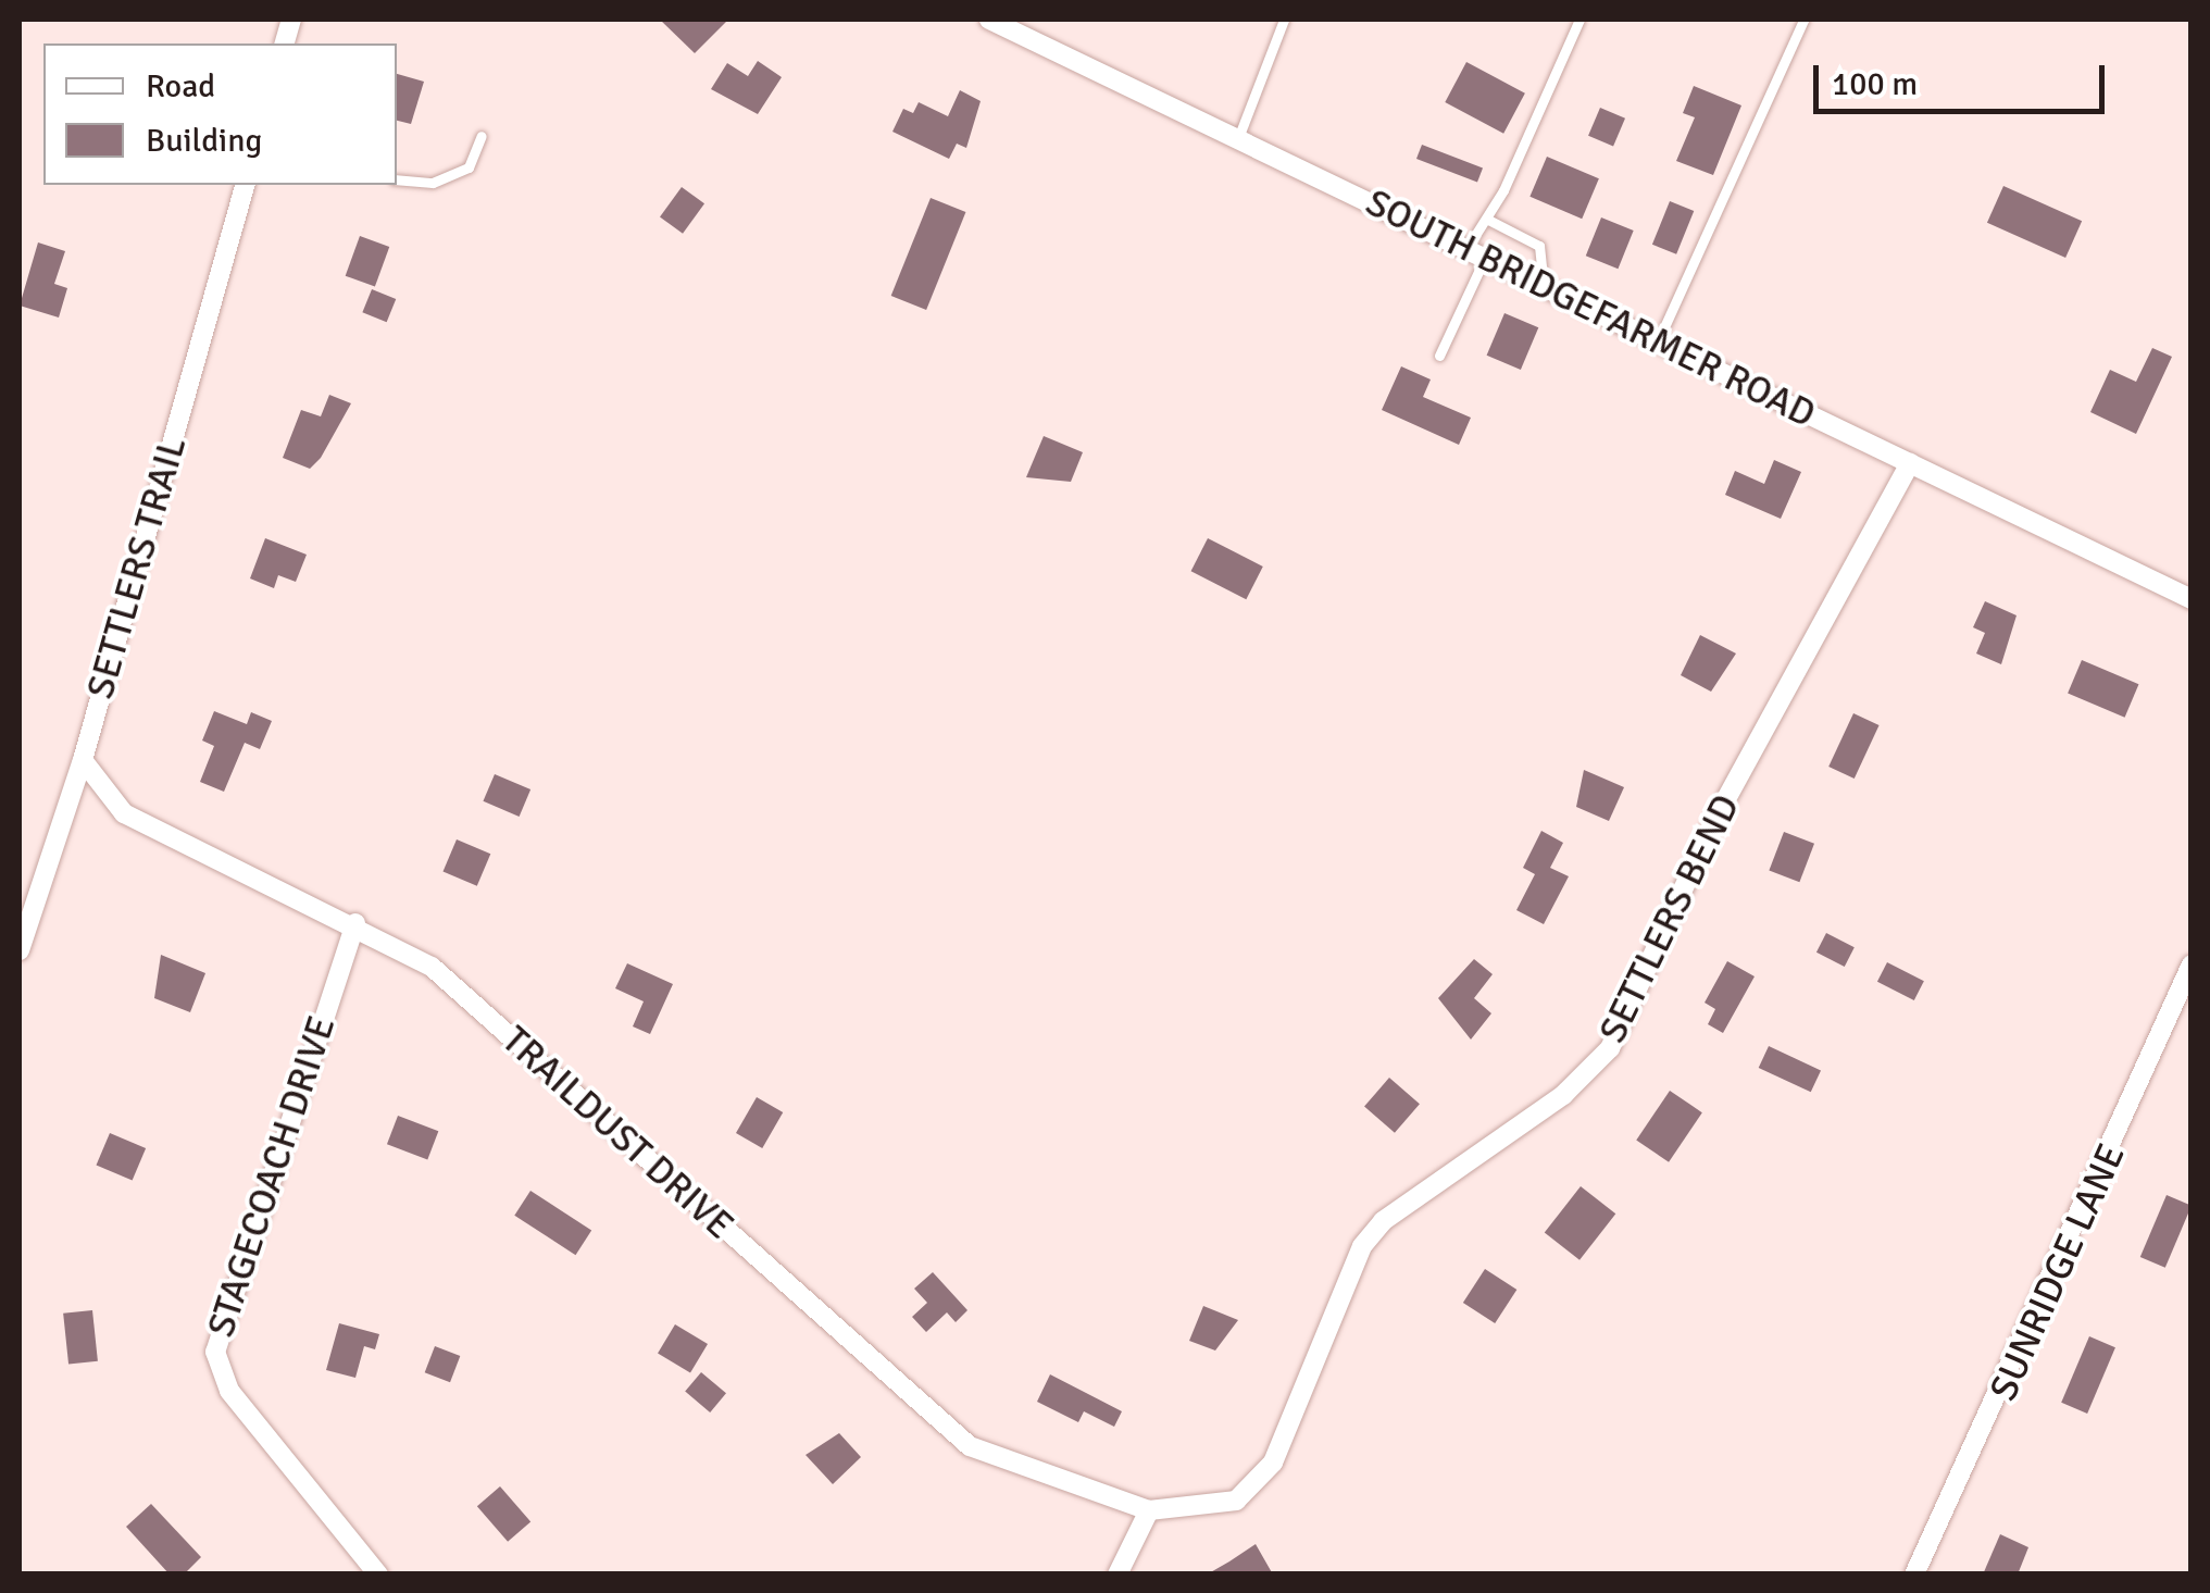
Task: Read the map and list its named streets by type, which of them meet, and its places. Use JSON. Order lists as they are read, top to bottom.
{
  "streets": {
    "street": [
      "SOUTH BRIDGEFARMER ROAD",
      "SETTLERS TRAIL",
      "SETTLERS BEND",
      "TRAILDUST DRIVE",
      "STAGECOACH DRIVE",
      "SUNRIDGE LANE"
    ]
  },
  "crossings": [
    ["SOUTH BRIDGEFARMER ROAD", "SETTLERS BEND"],
    ["SETTLERS TRAIL", "TRAILDUST DRIVE"],
    ["SETTLERS BEND", "TRAILDUST DRIVE"],
    ["TRAILDUST DRIVE", "STAGECOACH DRIVE"]
  ],
  "legend": ["Road", "Building"],
  "scale_bar": "100 m"
}
